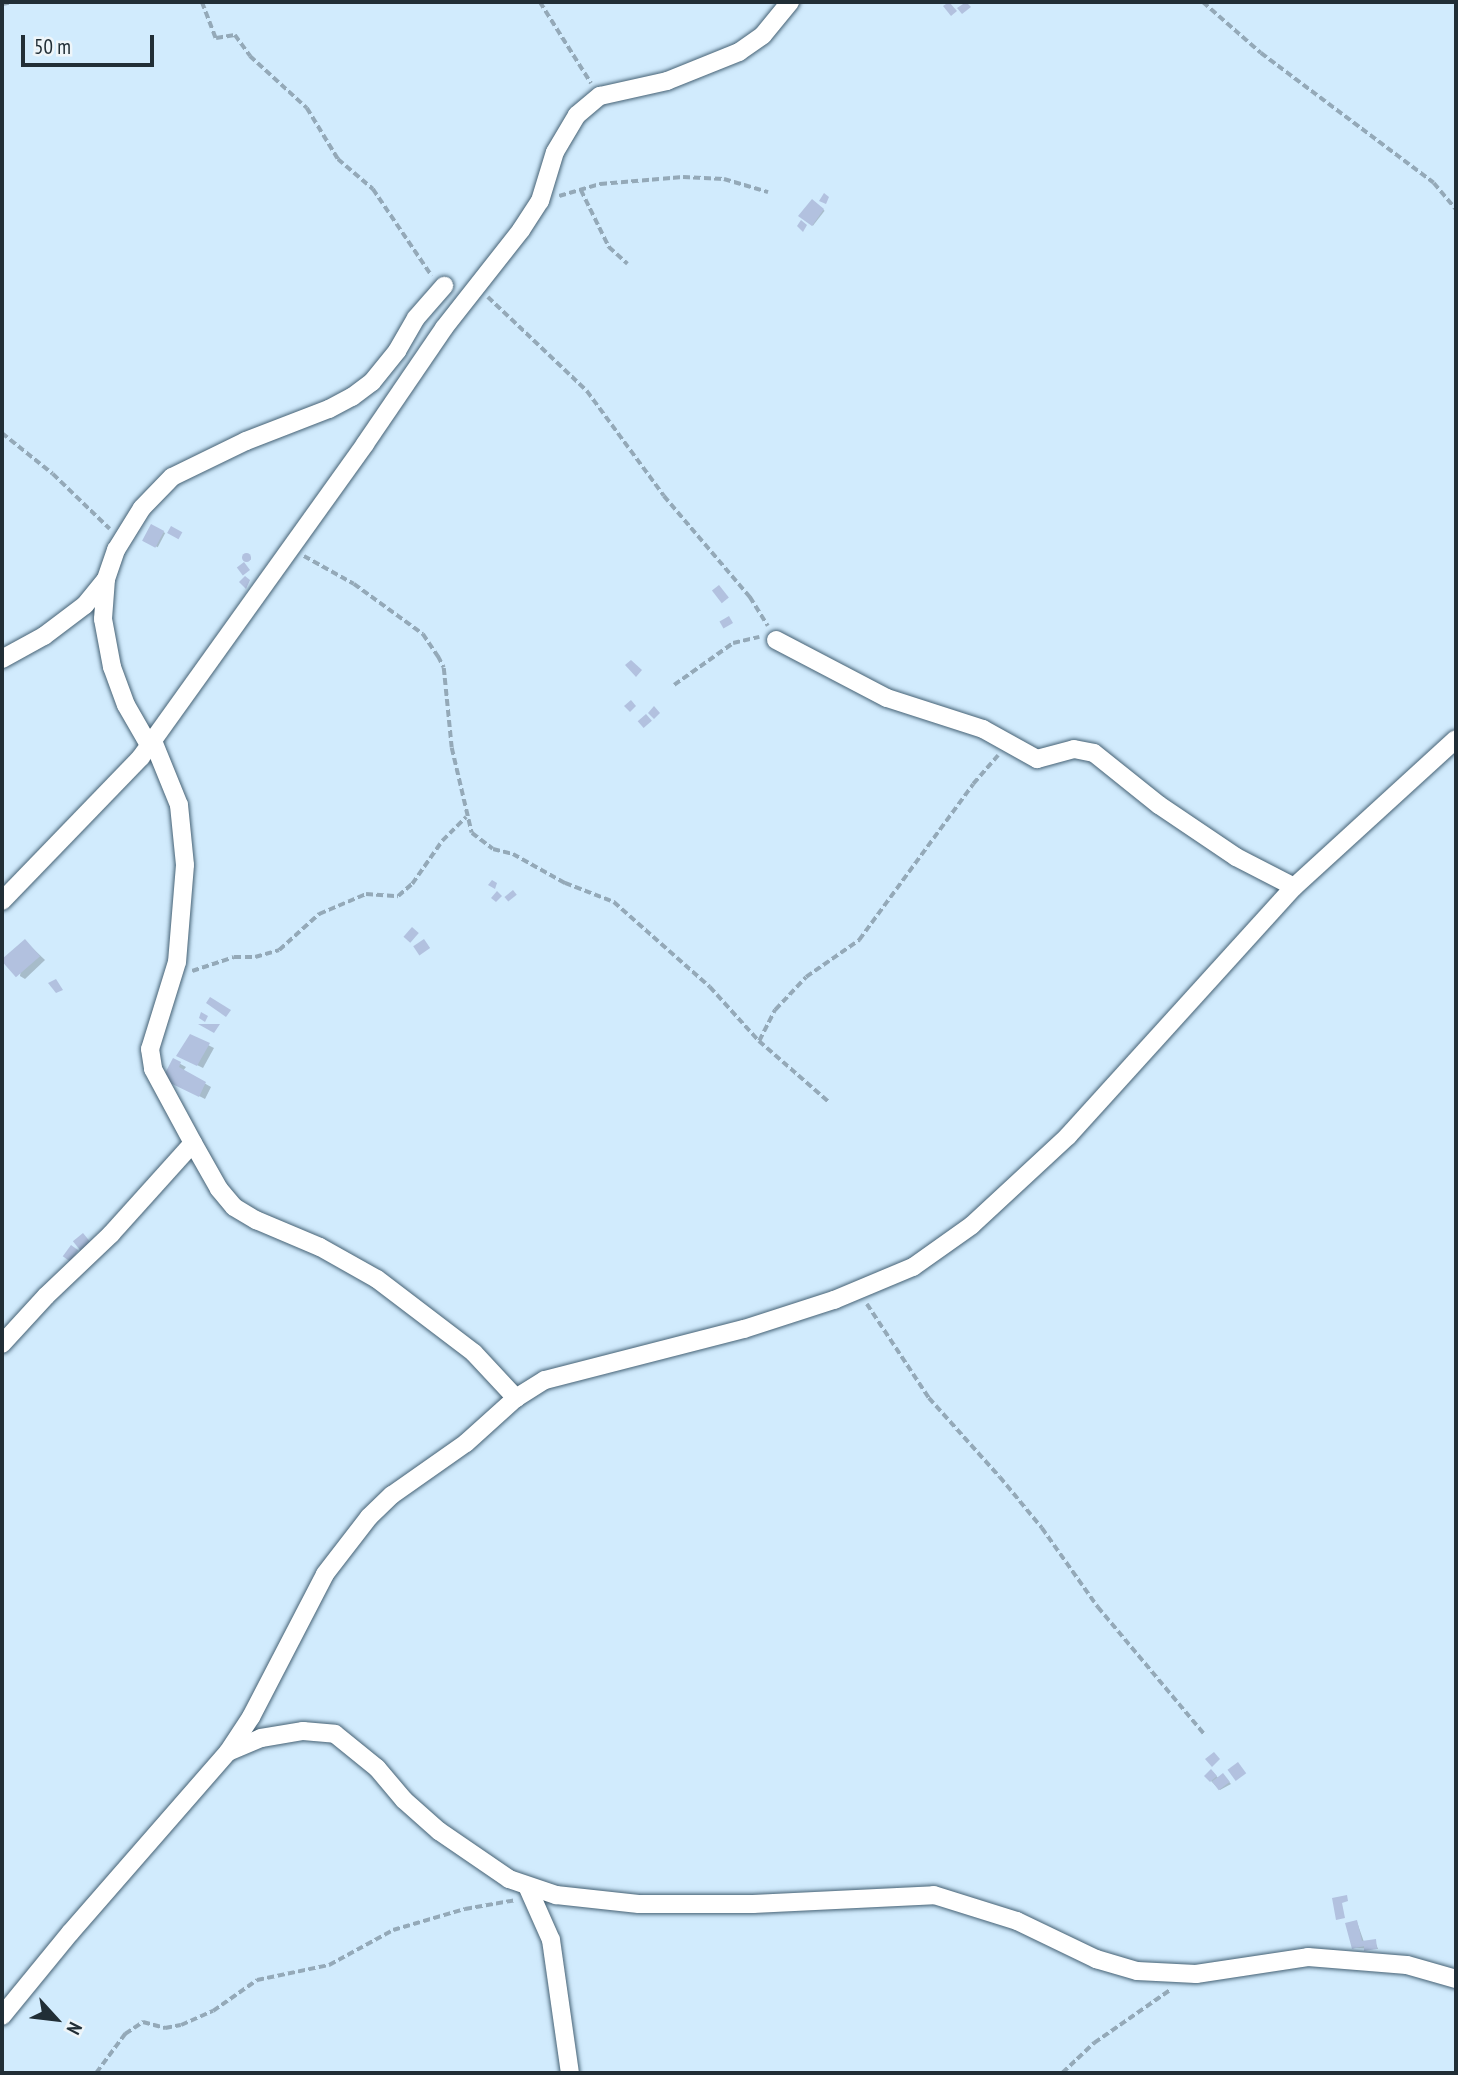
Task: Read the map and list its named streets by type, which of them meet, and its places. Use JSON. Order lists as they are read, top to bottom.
{
  "scale_bar": "50 m",
  "north": "bottom right"
}
